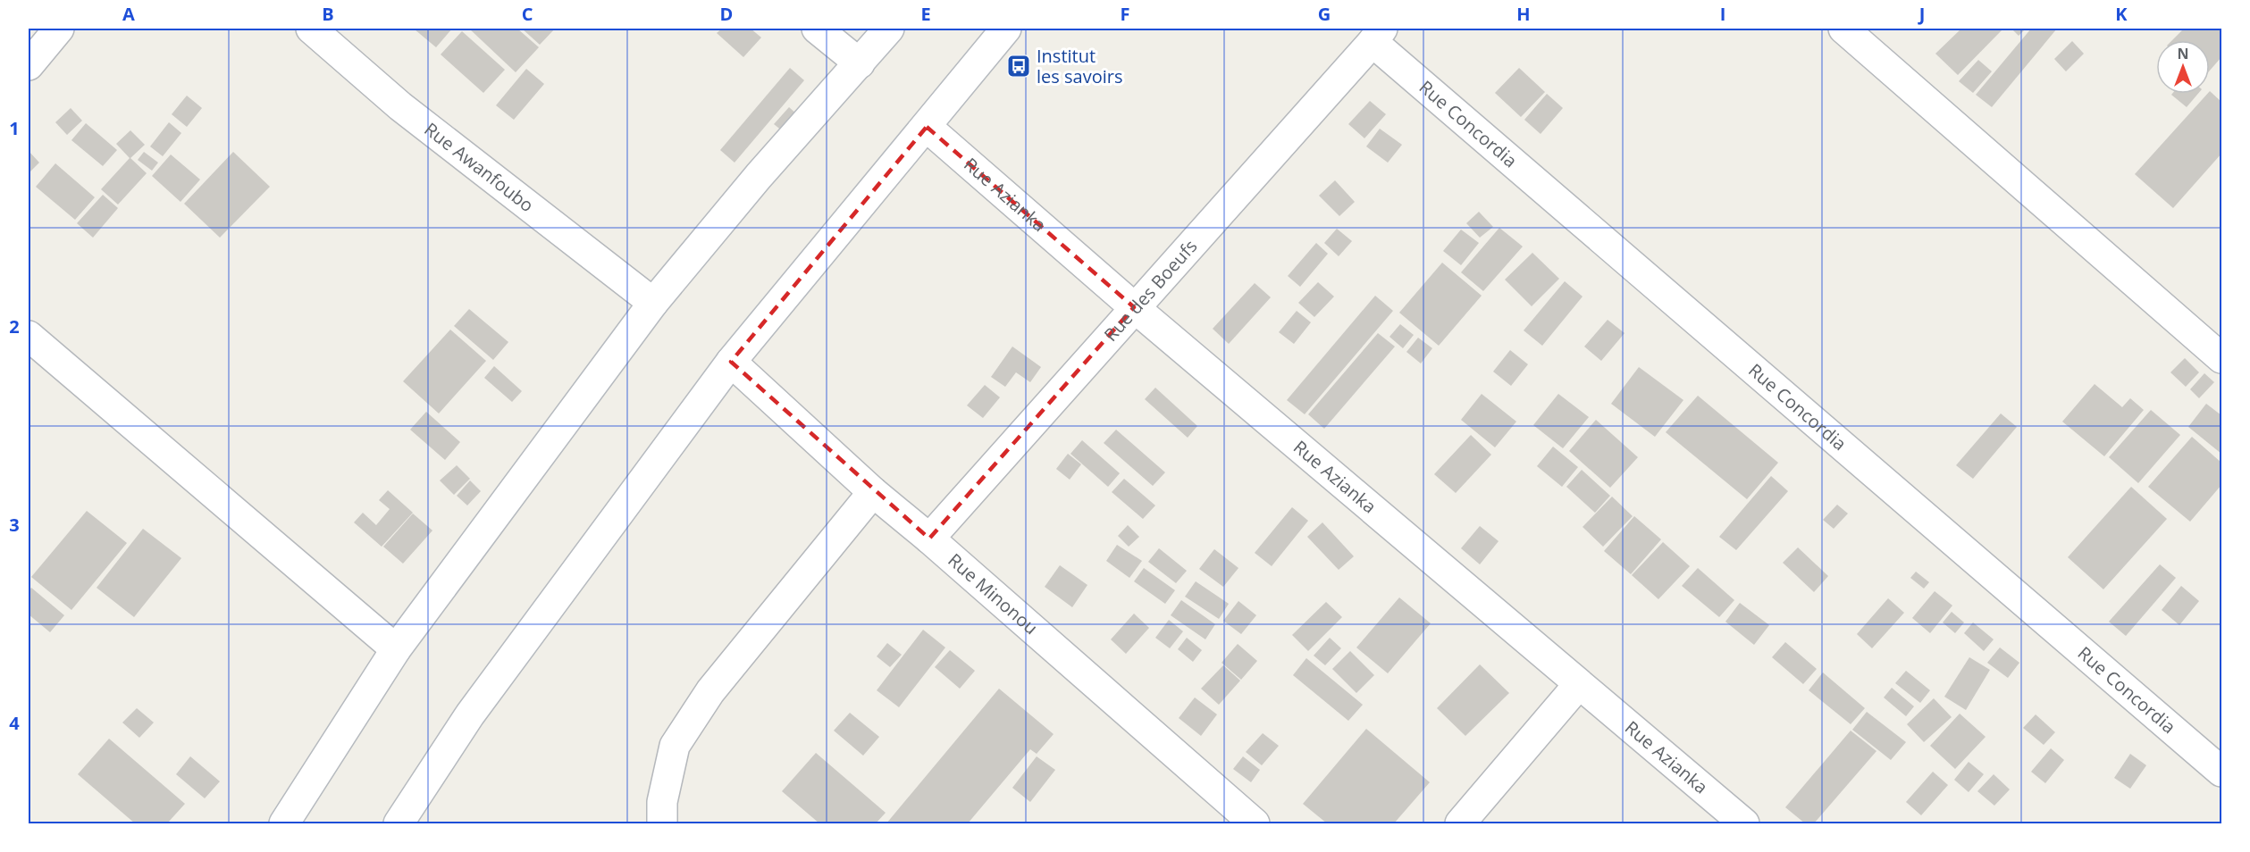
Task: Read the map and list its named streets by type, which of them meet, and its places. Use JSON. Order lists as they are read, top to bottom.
{
  "streets": {
    "street": [
      "Rue Concordia",
      "Rue Awanfoubo",
      "Rue Azianka",
      "Rue des Boeufs",
      "Rue Minonou"
    ]
  },
  "crossings": [
    ["Rue Concordia", "Rue des Boeufs"],
    ["Rue Azianka", "Rue des Boeufs"],
    ["Rue des Boeufs", "Rue Minonou"]
  ],
  "places": {
    "bus stop": ["Institut les savoirs"]
  },
  "north": "top",
  "grid": {
    "columns": [
      "A",
      "B",
      "C",
      "D",
      "E",
      "F",
      "G",
      "H",
      "I",
      "J",
      "K"
    ],
    "rows": [
      "1",
      "2",
      "3",
      "4"
    ]
  }
}
